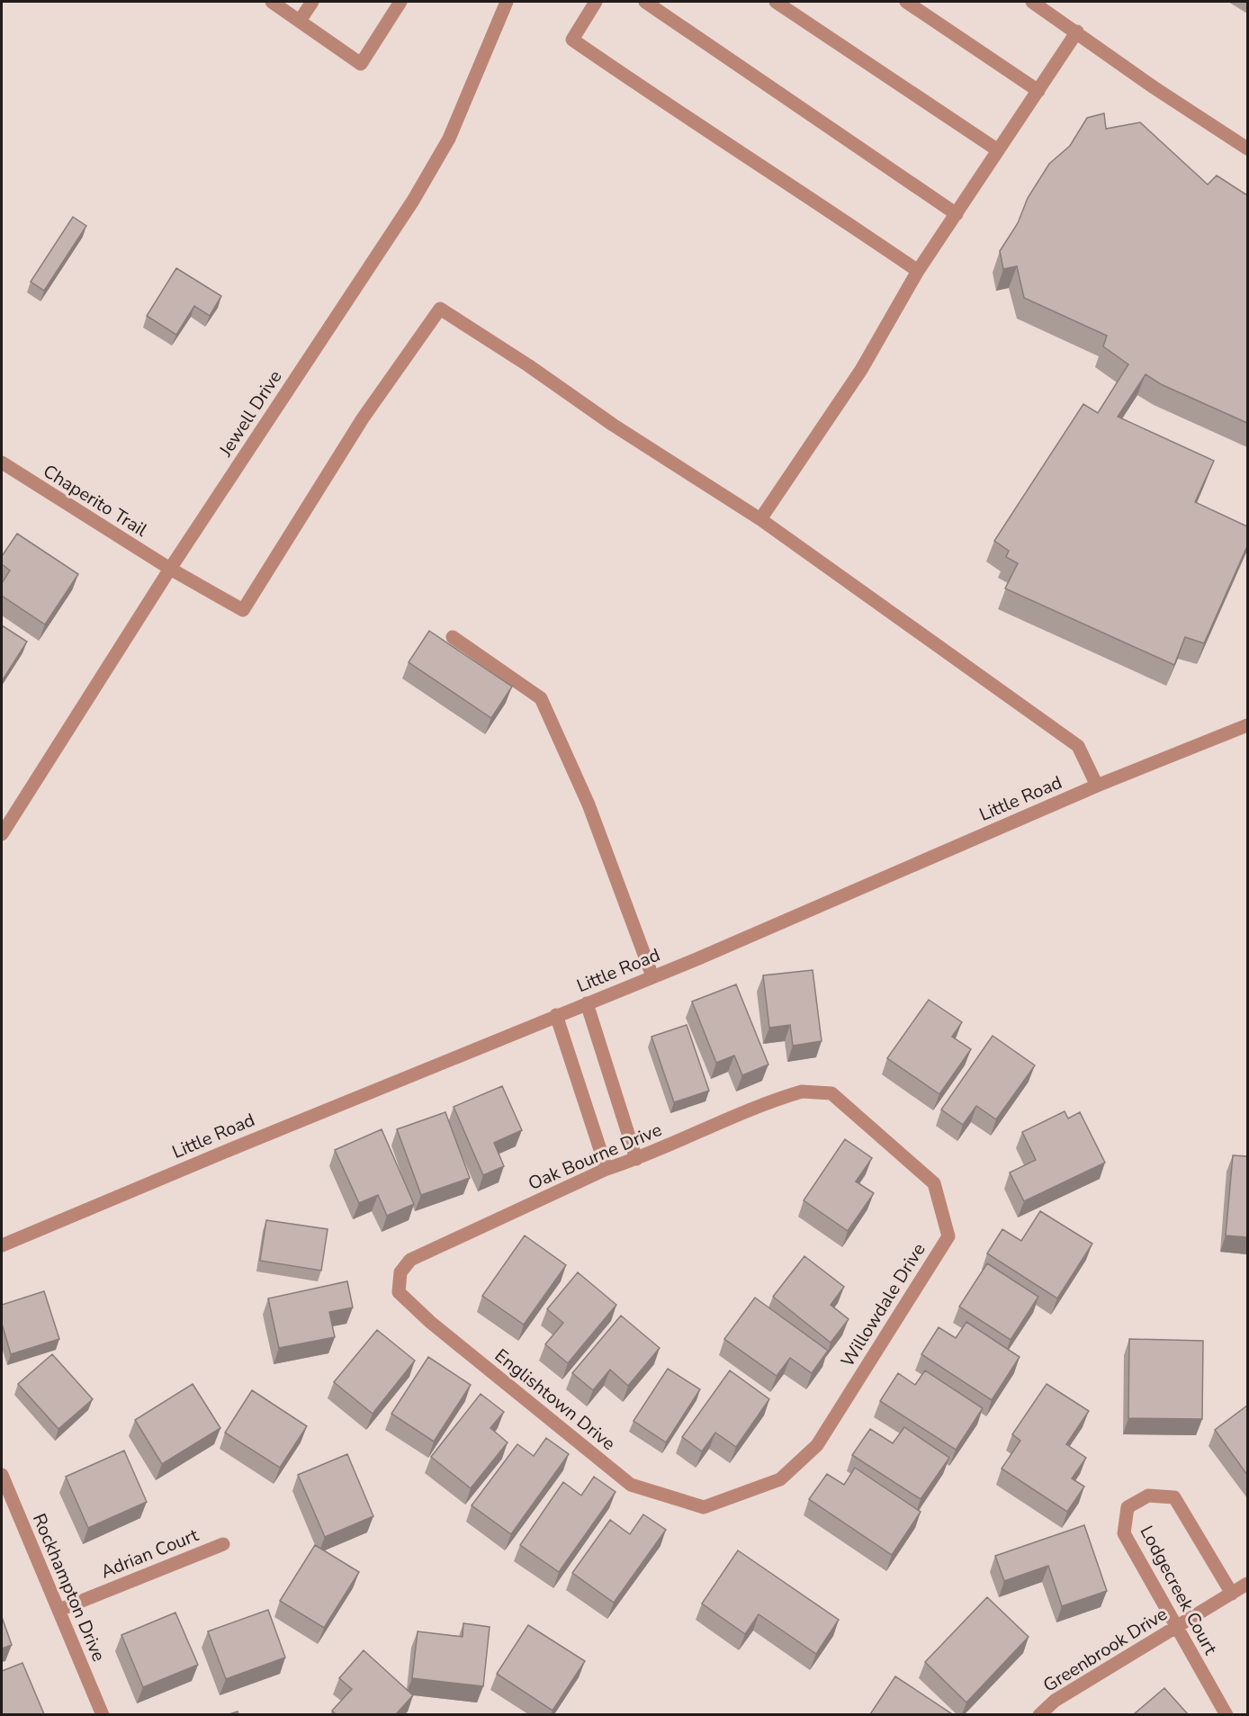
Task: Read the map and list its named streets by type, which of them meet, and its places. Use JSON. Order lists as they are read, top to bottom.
{
  "streets": {
    "street": [
      "Jewell Drive",
      "Chaperito Trail",
      "Little Road",
      "Oak Bourne Drive",
      "Willowdale Drive",
      "Englishtown Drive",
      "Adrian Court",
      "Rockhampton Drive",
      "Lodgecreek Court",
      "Greenbrook Drive"
    ]
  },
  "crossings": [
    ["Jewell Drive", "Chaperito Trail"],
    ["Oak Bourne Drive", "Willowdale Drive"],
    ["Oak Bourne Drive", "Englishtown Drive"],
    ["Willowdale Drive", "Englishtown Drive"],
    ["Adrian Court", "Rockhampton Drive"],
    ["Lodgecreek Court", "Greenbrook Drive"]
  ]
}
